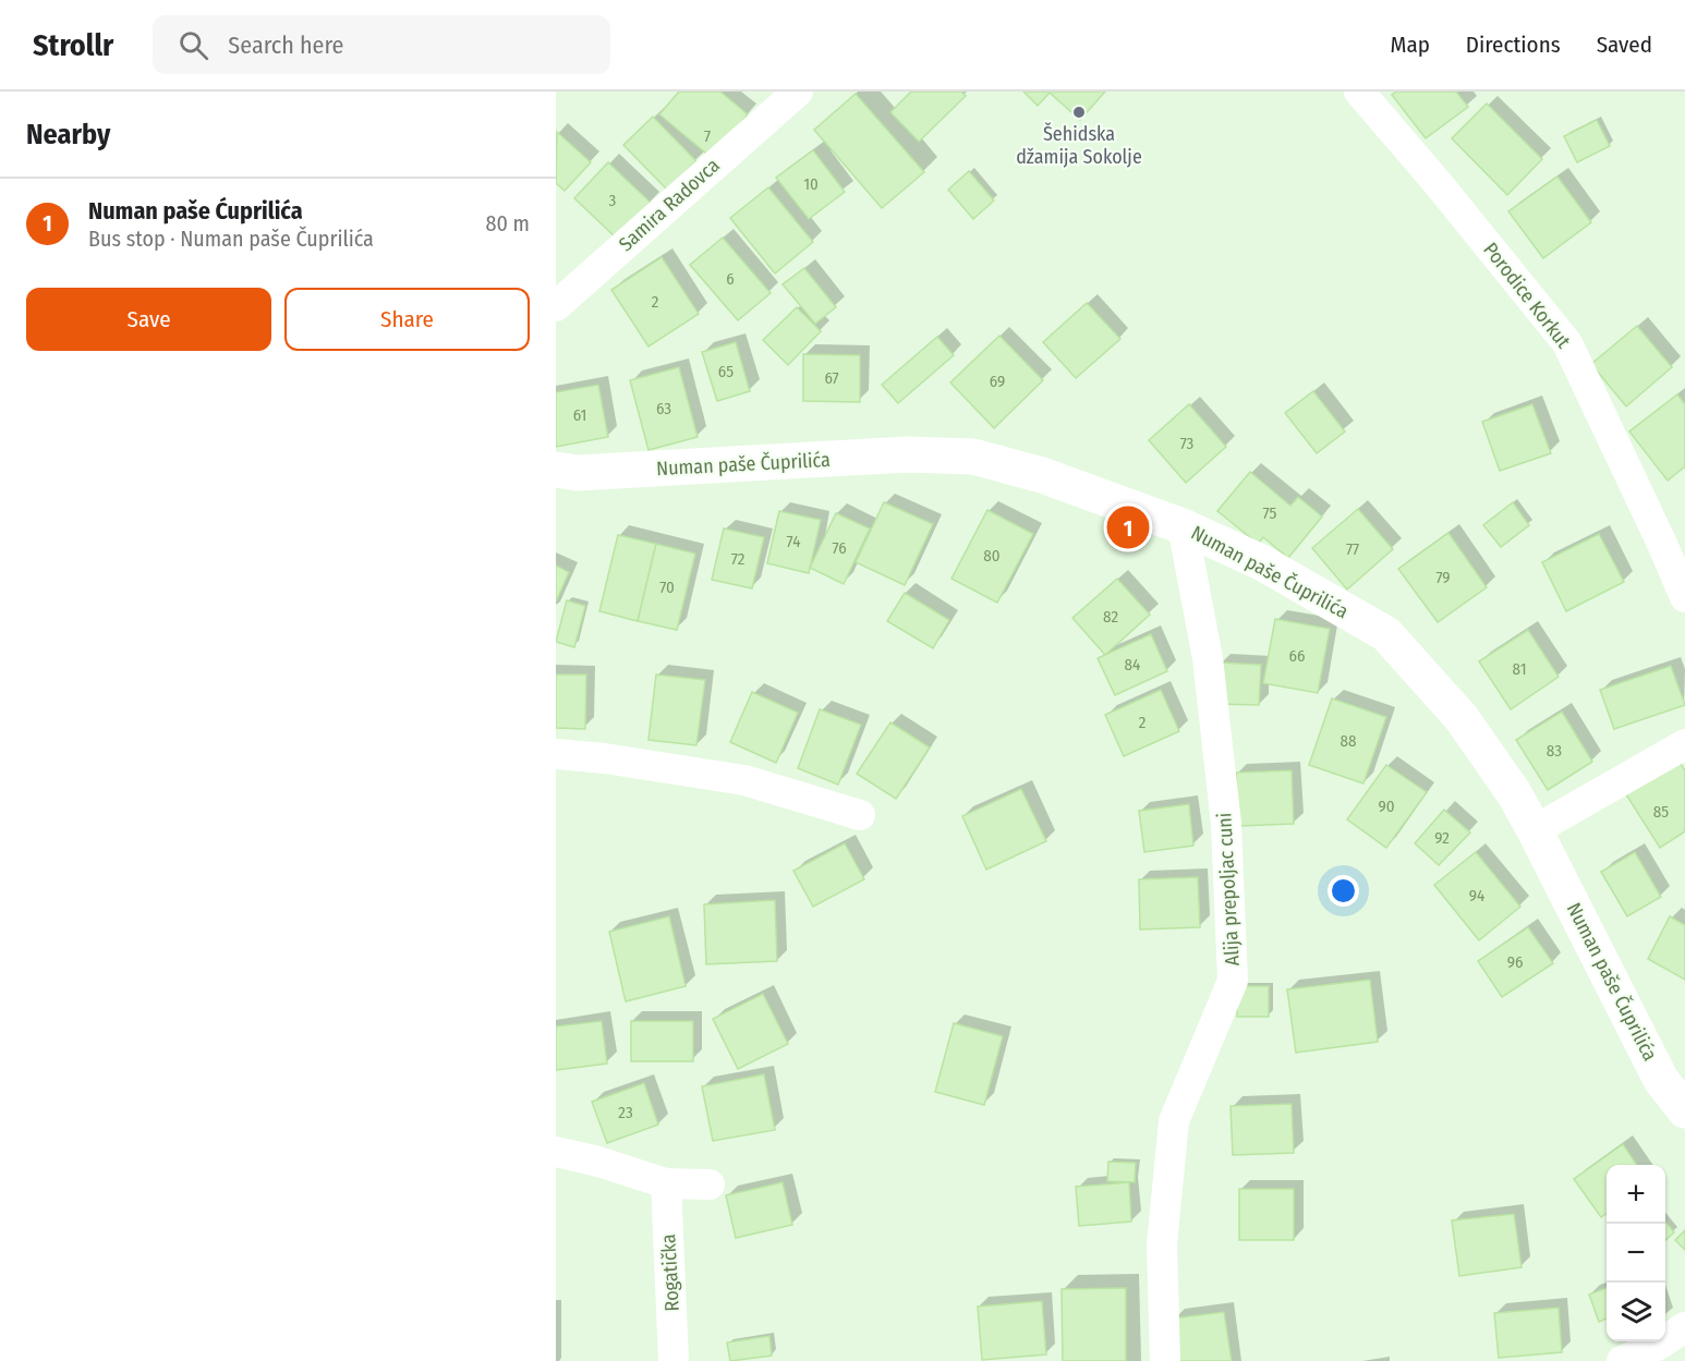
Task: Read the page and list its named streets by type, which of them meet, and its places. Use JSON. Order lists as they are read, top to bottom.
{
  "streets": {
    "street": [
      "Samira Radovca",
      "Porodice Korkut",
      "Numan paše Čuprilića",
      "Alija prepoljac cuni",
      "Rogatička"
    ]
  },
  "crossings": [
    ["Numan paše Čuprilića", "Alija prepoljac cuni"]
  ],
  "places": ["Šehidska džamija Sokolje"],
  "house_numbers": [
    "7",
    "10",
    "3",
    "6",
    "2",
    "65",
    "67",
    "69",
    "63",
    "61",
    "73",
    "75",
    "74",
    "76",
    "77",
    "80",
    "72",
    "79",
    "70",
    "82",
    "66",
    "84",
    "81",
    "2",
    "88",
    "83",
    "90",
    "85",
    "92",
    "94",
    "96",
    "23"
  ],
  "page": {
    "header": "Strollr",
    "search": "Search here",
    "nav": ["Map", "Directions", "Saved"],
    "heading": "Nearby",
    "list": [
      {
        "mark": "1",
        "name": "Numan paše Ćuprilića",
        "note": "Bus stop · Numan paše Čuprilića",
        "value": "80 m"
      }
    ],
    "buttons": ["Save", "Share"],
    "pins": "1",
    "map_buttons": ["+", "−"]
  }
}
